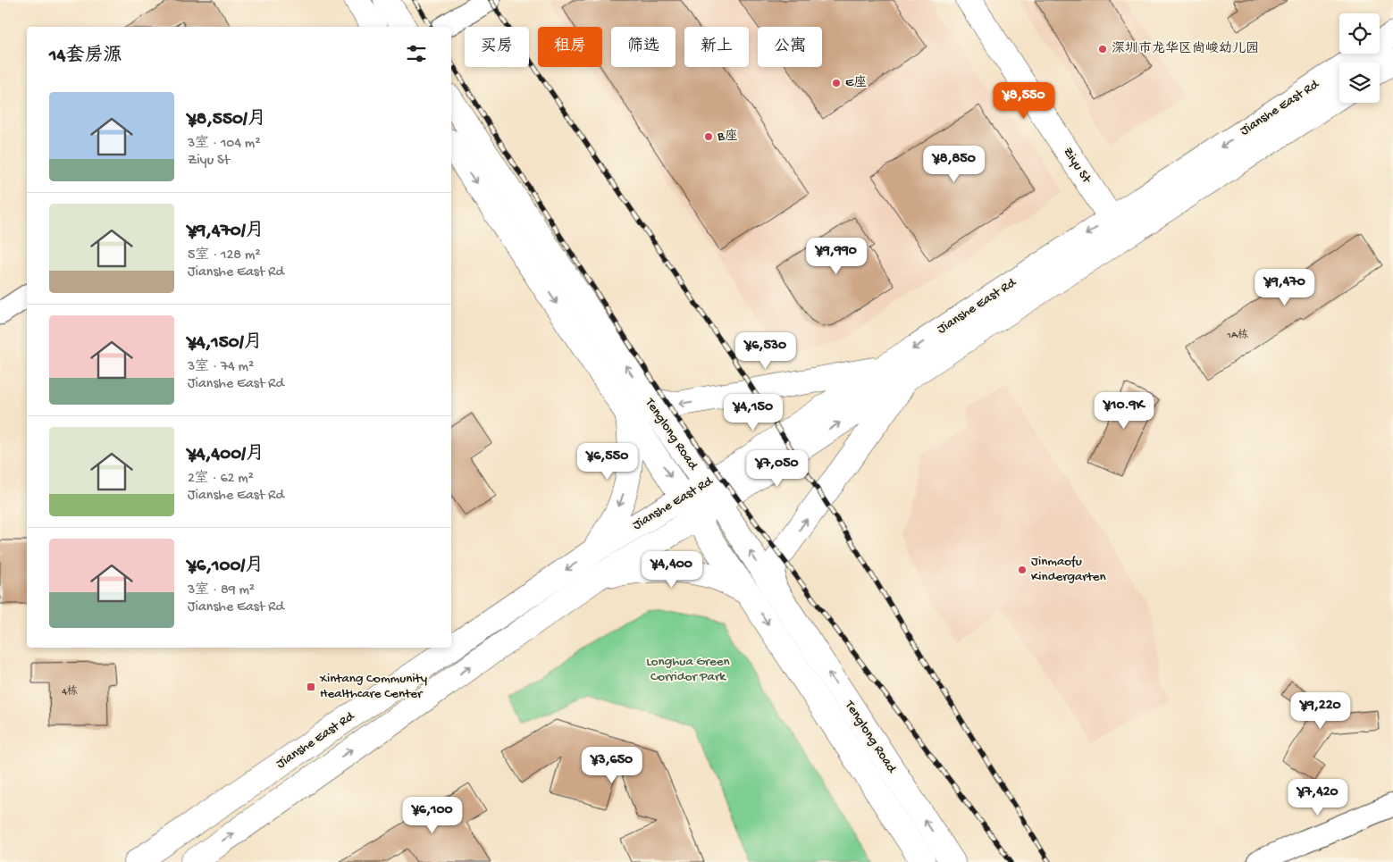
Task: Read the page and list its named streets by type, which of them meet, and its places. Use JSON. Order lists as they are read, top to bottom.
{
  "streets": {
    "main road": ["Jianshe East Rd", "Ziyu St", "Tenglong Road"]
  },
  "crossings": [
    ["Jianshe East Rd", "Ziyu St"],
    ["Jianshe East Rd", "Tenglong Road"]
  ],
  "parks": ["Longhua Green Corridor Park"],
  "places": {
    "other": [
      "深圳市龙华区尚峻幼儿园",
      "E座",
      "B座",
      "Jinmaofu Kindergarten"
    ],
    "transit": ["Xintang Community Healthcare Center"]
  },
  "house_numbers": ["1A栋", "4栋"],
  "page": {
    "chip": [
      "买房",
      "租房",
      "筛选",
      "新上",
      "公寓"
    ],
    "heading": "14套房源",
    "list": [
      {
        "name": "¥8,550/月",
        "note": "3室 · 104 m² · Ziyu St"
      },
      {
        "name": "¥9,470/月",
        "note": "5室 · 128 m² · Jianshe East Rd"
      },
      {
        "name": "¥4,150/月",
        "note": "3室 · 74 m² · Jianshe East Rd"
      },
      {
        "name": "¥4,400/月",
        "note": "2室 · 62 m² · Jianshe East Rd"
      },
      {
        "name": "¥6,100/月",
        "note": "3室 · 89 m² · Jianshe East Rd"
      }
    ],
    "price": [
      "¥8,550",
      "¥8,850",
      "¥9,990",
      "¥9,470",
      "¥6,530",
      "¥10.9K",
      "¥4,150",
      "¥6,550",
      "¥7,050",
      "¥4,400",
      "¥9,220",
      "¥3,650",
      "¥7,420",
      "¥6,100"
    ]
  }
}
